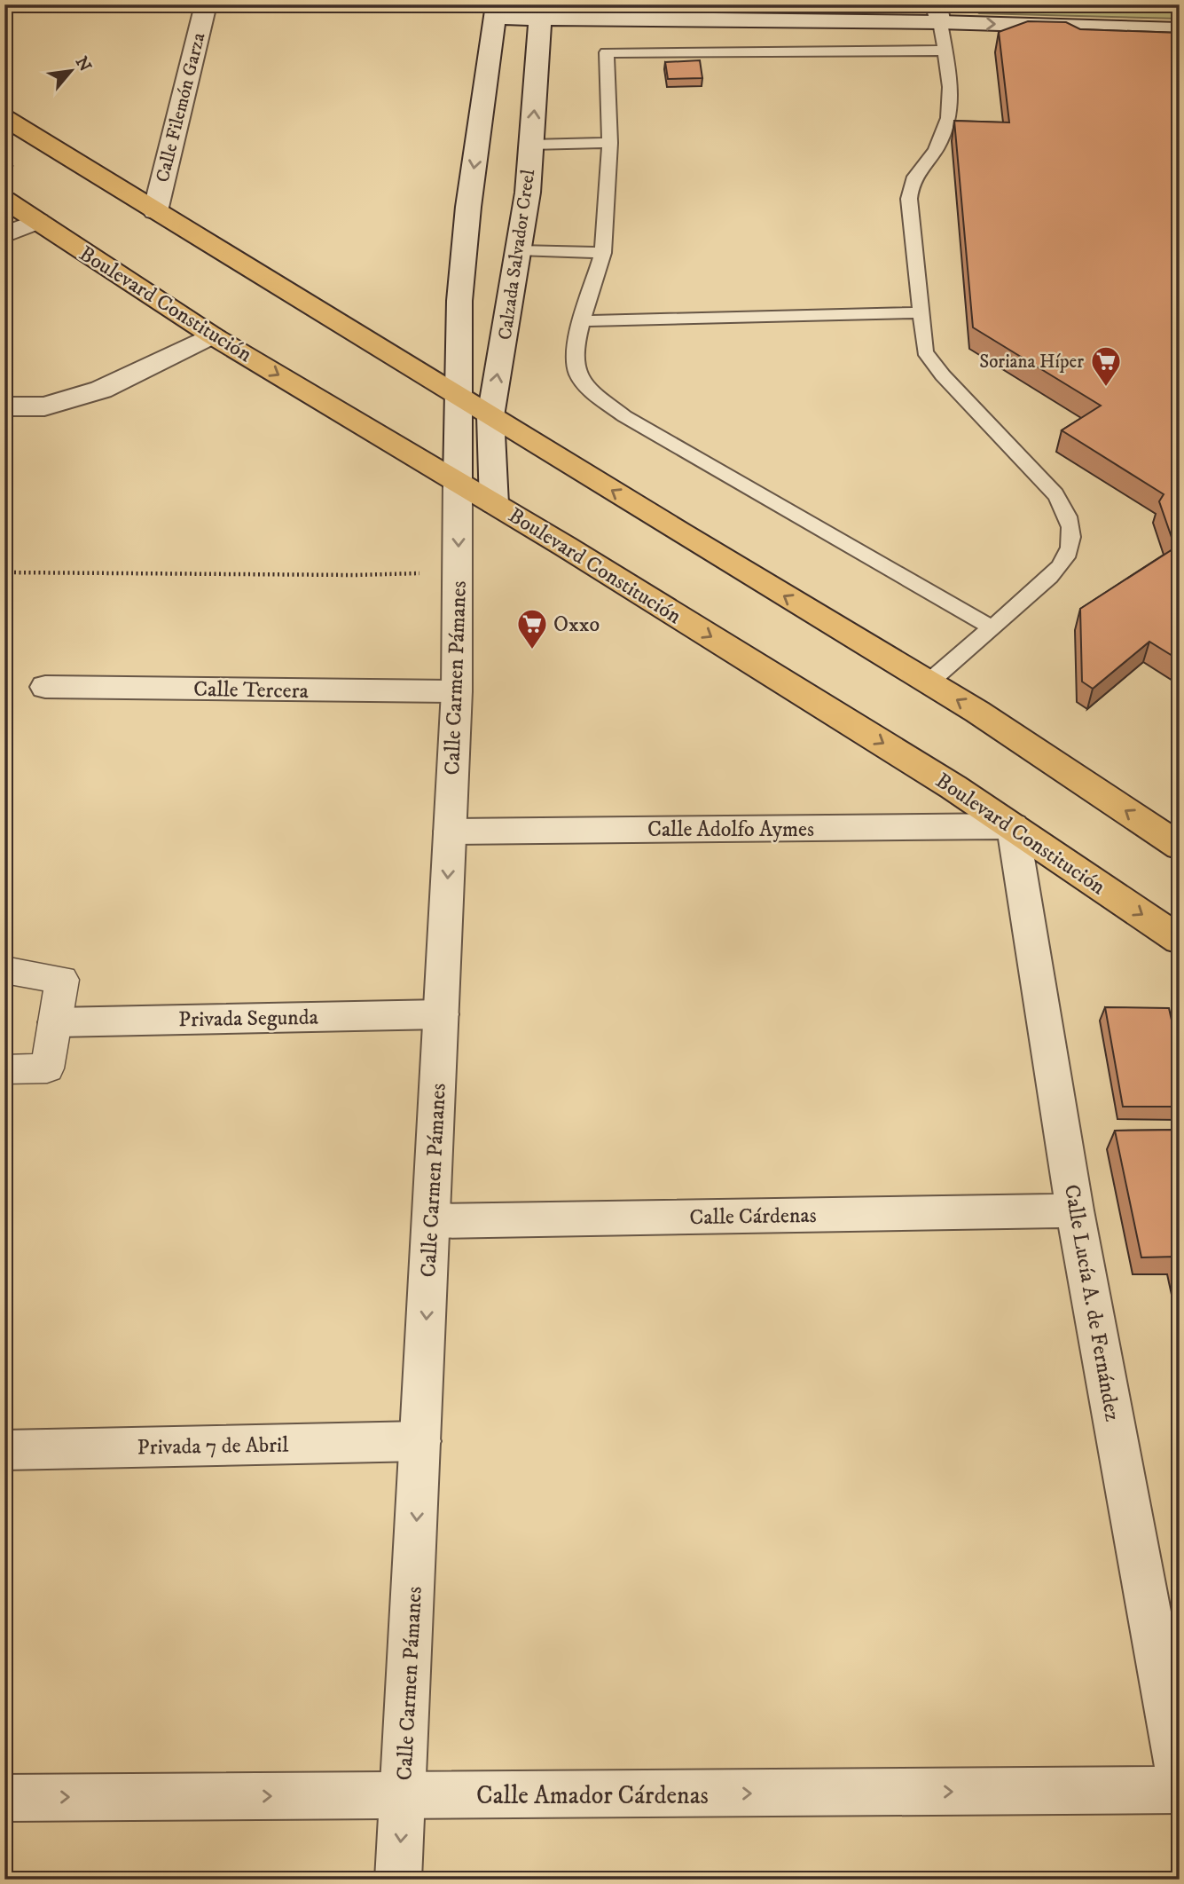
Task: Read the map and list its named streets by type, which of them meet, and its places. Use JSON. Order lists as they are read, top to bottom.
{
  "streets": {
    "main road": ["Boulevard Constitución"],
    "street": [
      "Calle Filemón Garza",
      "Calzada Salvador Creel",
      "Calle Carmen Pámanes",
      "Calle Tercera",
      "Calle Adolfo Aymes",
      "Privada Segunda",
      "Calle Cárdenas",
      "Calle Lucía A. de Fernández",
      "Privada 7 de Abril",
      "Calle Amador Cárdenas"
    ]
  },
  "crossings": [
    ["Calzada Salvador Creel", "Boulevard Constitución"],
    ["Boulevard Constitución", "Calle Carmen Pámanes"],
    ["Boulevard Constitución", "Calle Adolfo Aymes"],
    ["Boulevard Constitución", "Calle Lucía A. de Fernández"],
    ["Calle Carmen Pámanes", "Calle Tercera"],
    ["Calle Carmen Pámanes", "Calle Adolfo Aymes"],
    ["Calle Carmen Pámanes", "Privada Segunda"],
    ["Calle Carmen Pámanes", "Calle Cárdenas"],
    ["Calle Carmen Pámanes", "Privada 7 de Abril"],
    ["Calle Carmen Pámanes", "Calle Amador Cárdenas"],
    ["Calle Adolfo Aymes", "Calle Lucía A. de Fernández"],
    ["Calle Cárdenas", "Calle Lucía A. de Fernández"]
  ],
  "one_way": ["Calle Carmen Pámanes", "Calle Amador Cárdenas"],
  "places": {
    "supermarket": ["Soriana Híper", "Oxxo"]
  },
  "north": "top right"
}
